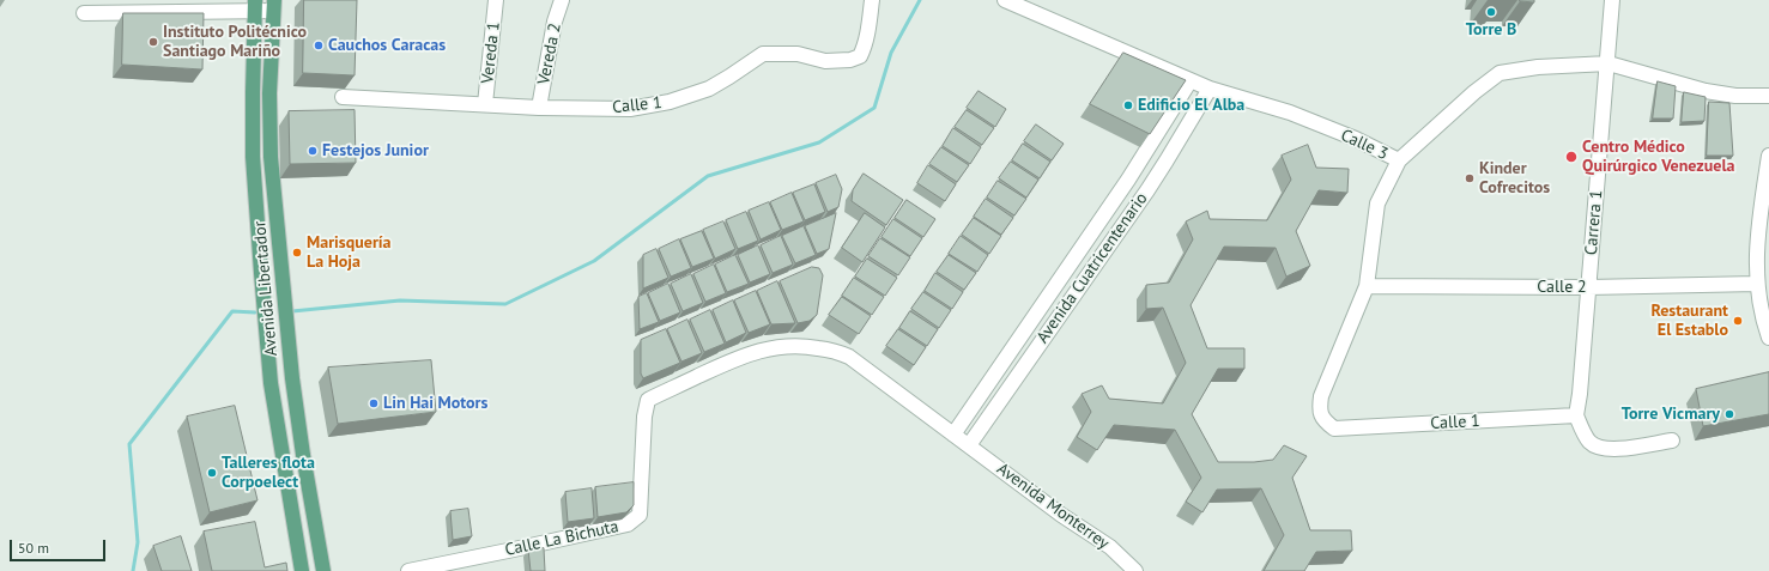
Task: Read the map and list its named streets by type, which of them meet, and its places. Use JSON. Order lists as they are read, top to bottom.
{
  "streets": {
    "main road": ["Avenida Libertador"],
    "street": [
      "Vereda 1",
      "Vereda 2",
      "Calle 1",
      "Calle 3",
      "Carrera 1",
      "Avenida Cuatricentenario",
      "Calle 2",
      "Avenida Monterrey",
      "Calle La Bichuta"
    ]
  },
  "crossings": [
    ["Vereda 1", "Calle 1"],
    ["Vereda 2", "Calle 1"],
    ["Calle 1", "Carrera 1"],
    ["Calle 1", "Calle 2"],
    ["Calle 3", "Carrera 1"],
    ["Calle 3", "Avenida Cuatricentenario"],
    ["Carrera 1", "Calle 2"],
    ["Avenida Cuatricentenario", "Avenida Monterrey"],
    ["Avenida Cuatricentenario", "Calle La Bichuta"],
    ["Avenida Monterrey", "Calle La Bichuta"]
  ],
  "places": [
    "Torre B",
    "Instituto Politécnico Santiago Mariño",
    "Cauchos Caracas",
    "Edificio El Alba",
    "Festejos Junior",
    "Centro Médico Quirúrgico Venezuela",
    "Kinder Cofrecitos",
    "Marisquería La Hoja",
    "Restaurant El Establo",
    "Lin Hai Motors",
    "Torre Vicmary",
    "Talleres flota Corpoelect"
  ],
  "scale_bar": "50 m"
}
